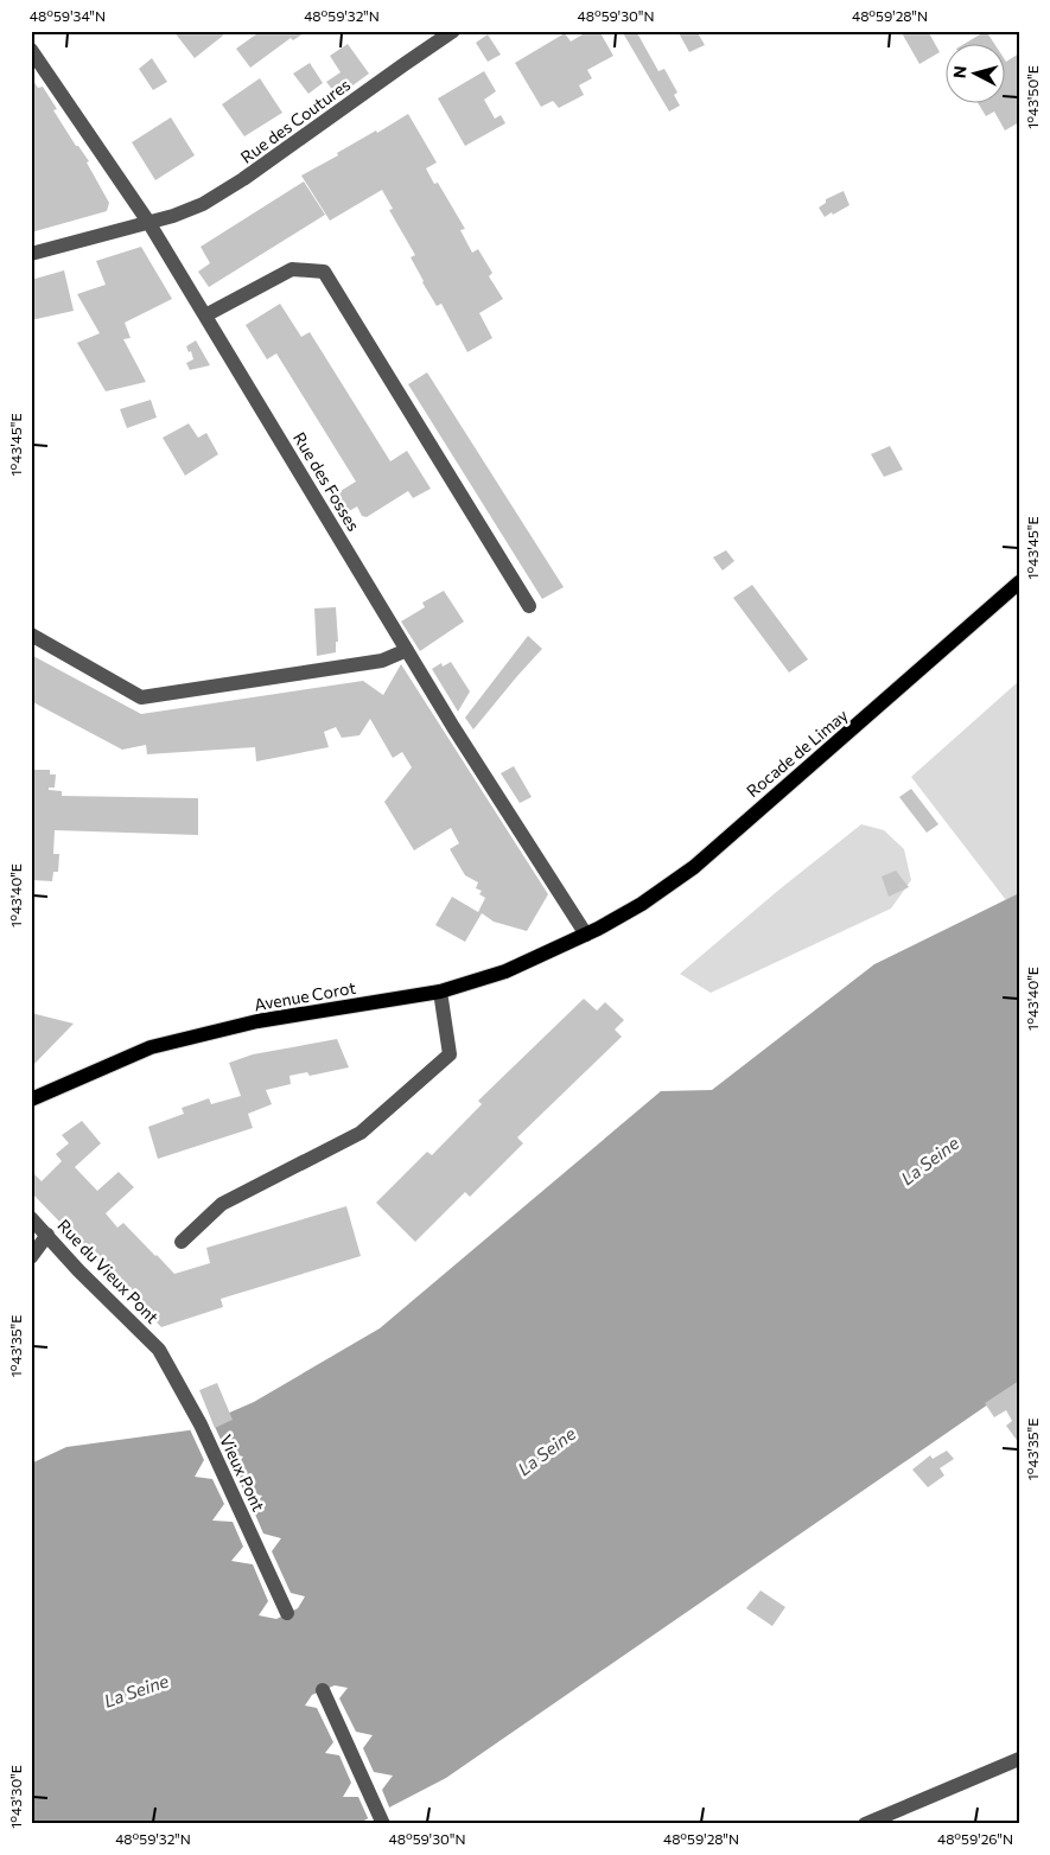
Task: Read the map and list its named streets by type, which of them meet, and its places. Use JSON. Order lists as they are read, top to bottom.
{
  "streets": {
    "main road": ["Rocade de Limay", "Avenue Corot"],
    "street": [
      "Rue des Coutures",
      "Rue des Fosses",
      "Rue du Vieux Pont",
      "Vieux Pont"
    ]
  },
  "crossings": [
    ["Rue des Coutures", "Rue des Fosses"],
    ["Rue des Fosses", "Rocade de Limay"],
    ["Rue des Fosses", "Avenue Corot"],
    ["Rocade de Limay", "Avenue Corot"],
    ["Rue du Vieux Pont", "Vieux Pont"]
  ],
  "water": ["La Seine"],
  "north": "left",
  "coordinates": [
    "48°59'34\"N",
    "48°59'32\"N",
    "48°59'30\"N",
    "48°59'28\"N",
    "1°43'50\"E",
    "1°43'45\"E",
    "1°43'40\"E",
    "1°43'35\"E",
    "1°43'30\"E",
    "48°59'26\"N"
  ]
}
